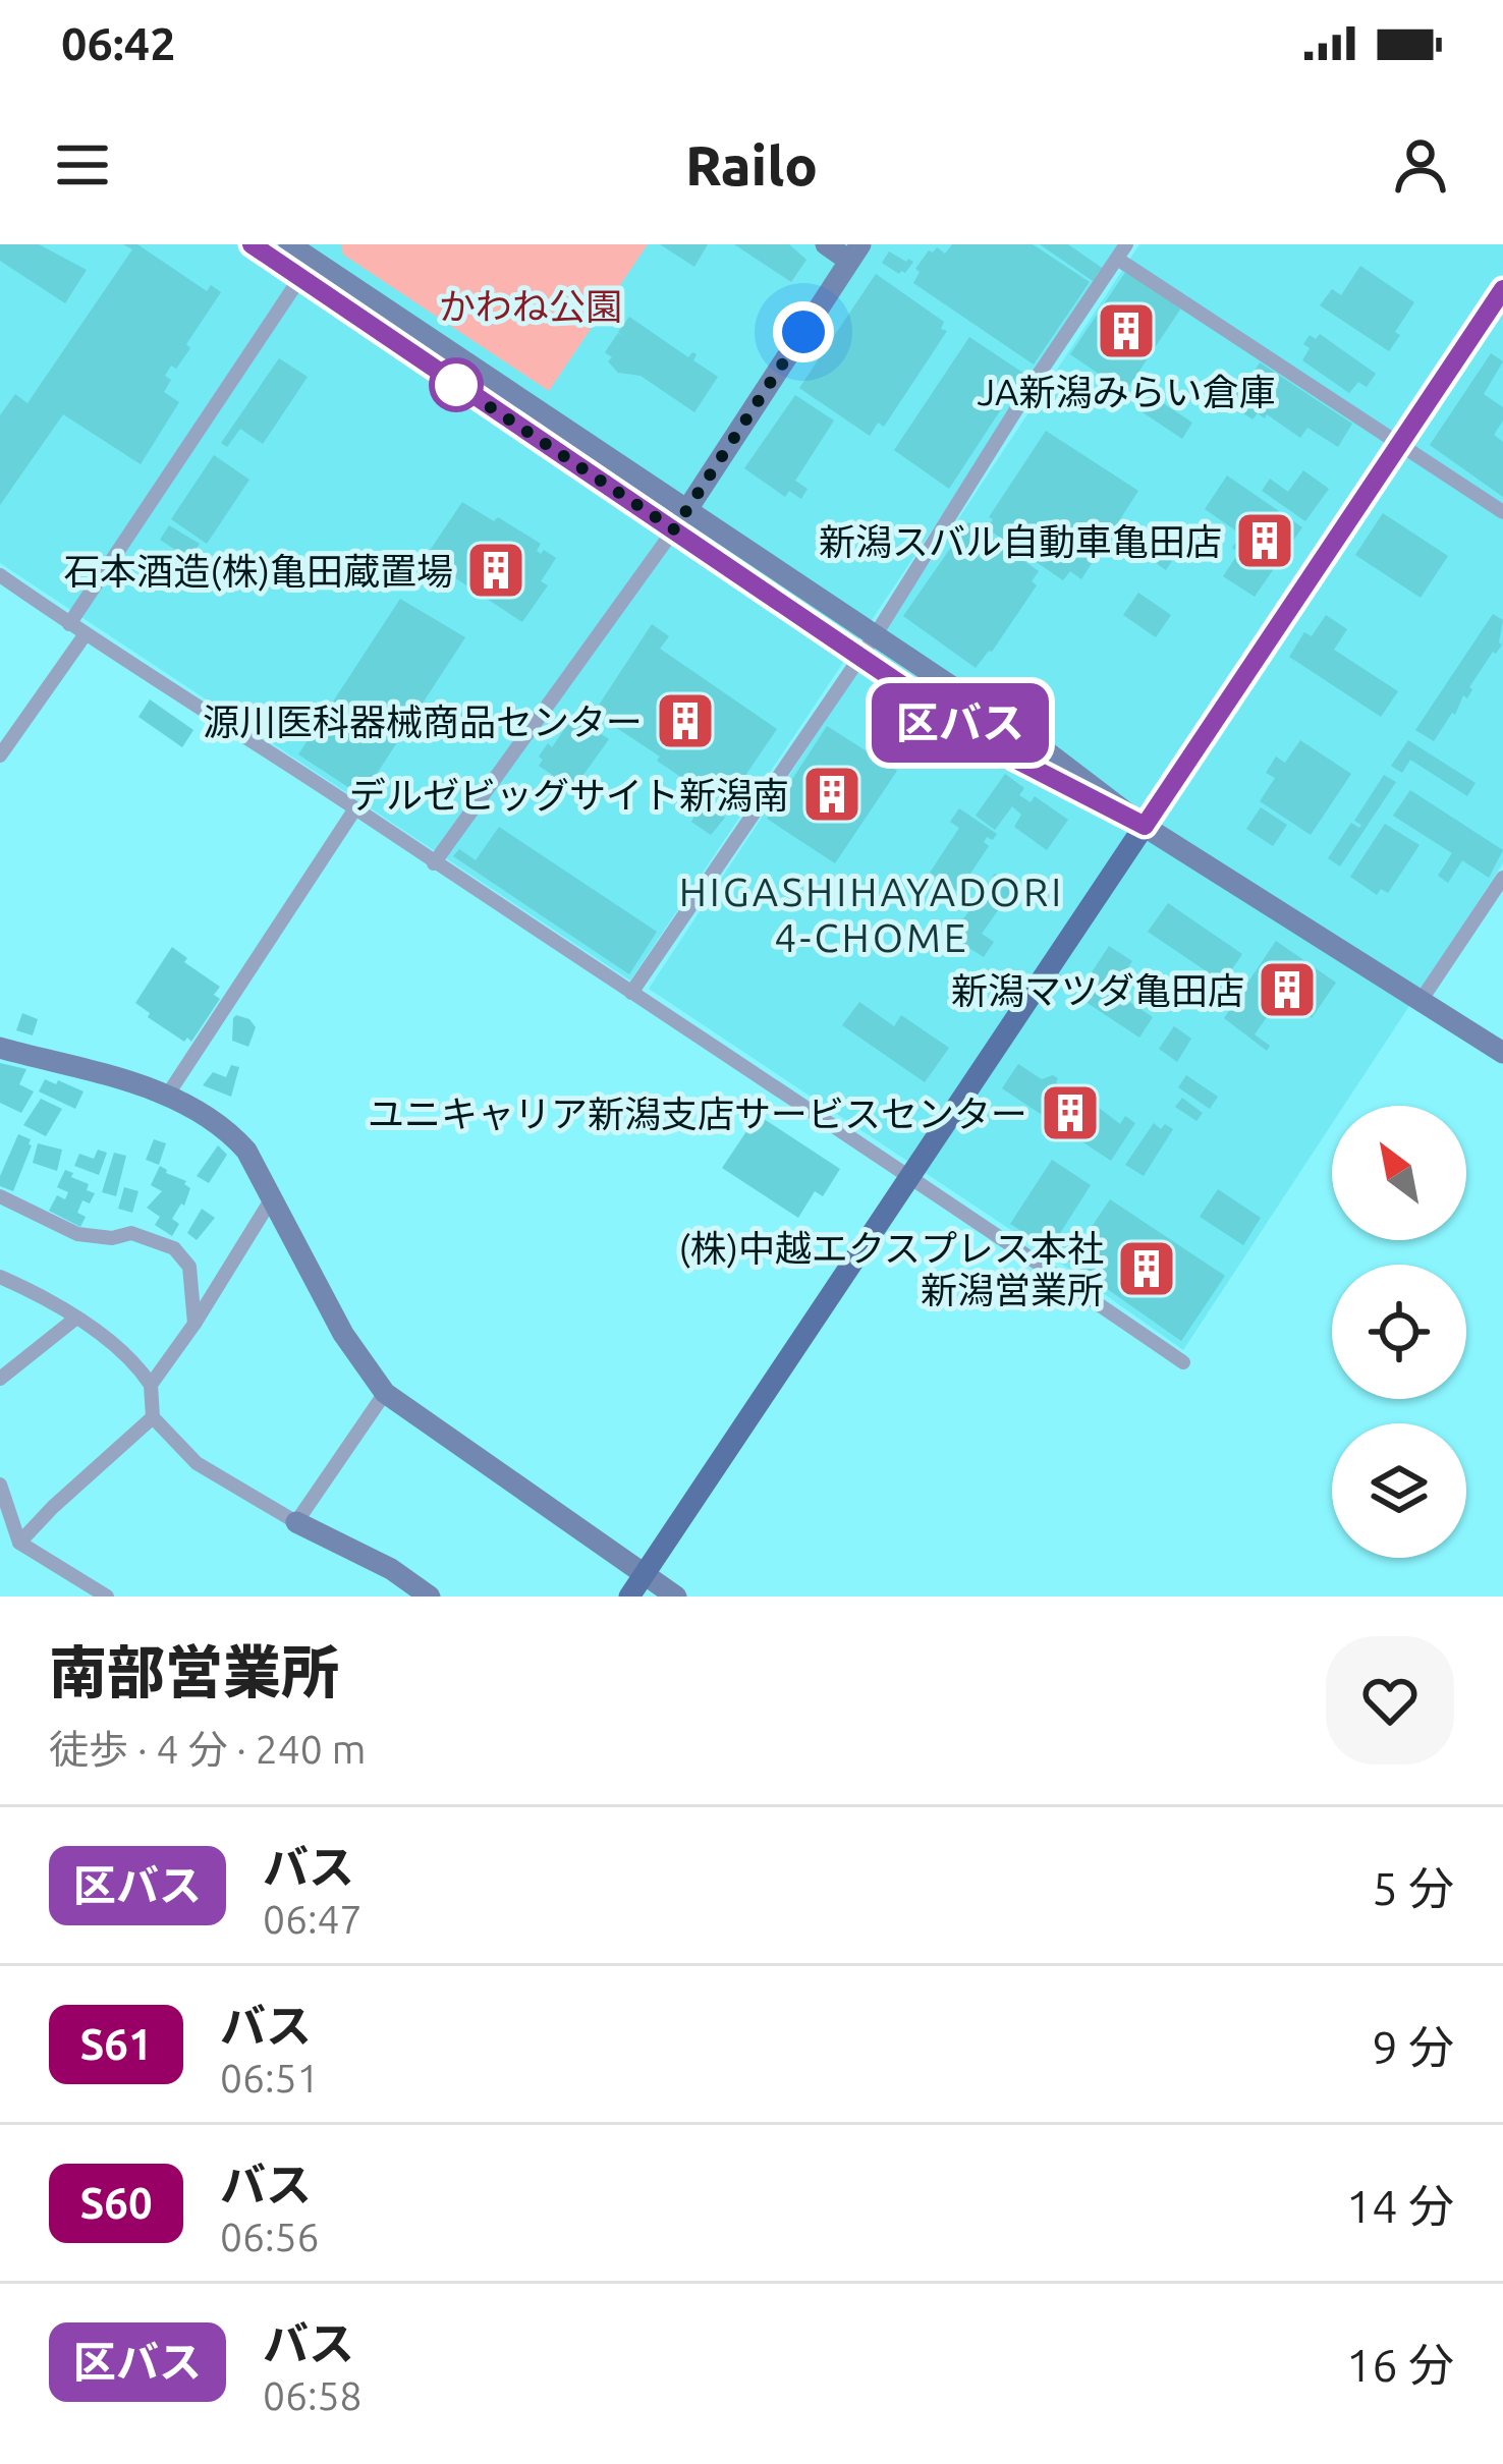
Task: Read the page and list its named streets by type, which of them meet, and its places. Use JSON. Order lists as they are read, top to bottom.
{
  "districts": ["HIGASHIHAYADORI 4-CHOME"],
  "parks": ["かわね公園"],
  "places": {
    "building": [
      "JA新潟みらい倉庫",
      "新潟スバル自動車亀田店",
      "石本酒造(株)亀田蔵置場",
      "源川医科器械商品センター",
      "デルゼビッグサイト新潟南",
      "新潟マツダ亀田店",
      "ユニキャリア新潟支店サービスセンター",
      "(株)中越エクスプレス本社 新潟営業所"
    ]
  },
  "lines": ["bus line 区バス"],
  "north": "top left",
  "page": {
    "status": "06:42",
    "header": "Railo",
    "on_map": "区バス",
    "heading": ["南部営業所", "徒歩 · 4 分 · 240 m"],
    "list": [
      {
        "mark": "区バス",
        "name": "バス",
        "note": "06:47",
        "value": "5 分"
      },
      {
        "mark": "S61",
        "name": "バス",
        "note": "06:51",
        "value": "9 分"
      },
      {
        "mark": "S60",
        "name": "バス",
        "note": "06:56",
        "value": "14 分"
      },
      {
        "mark": "区バス",
        "name": "バス",
        "note": "06:58",
        "value": "16 分"
      }
    ]
  }
}
